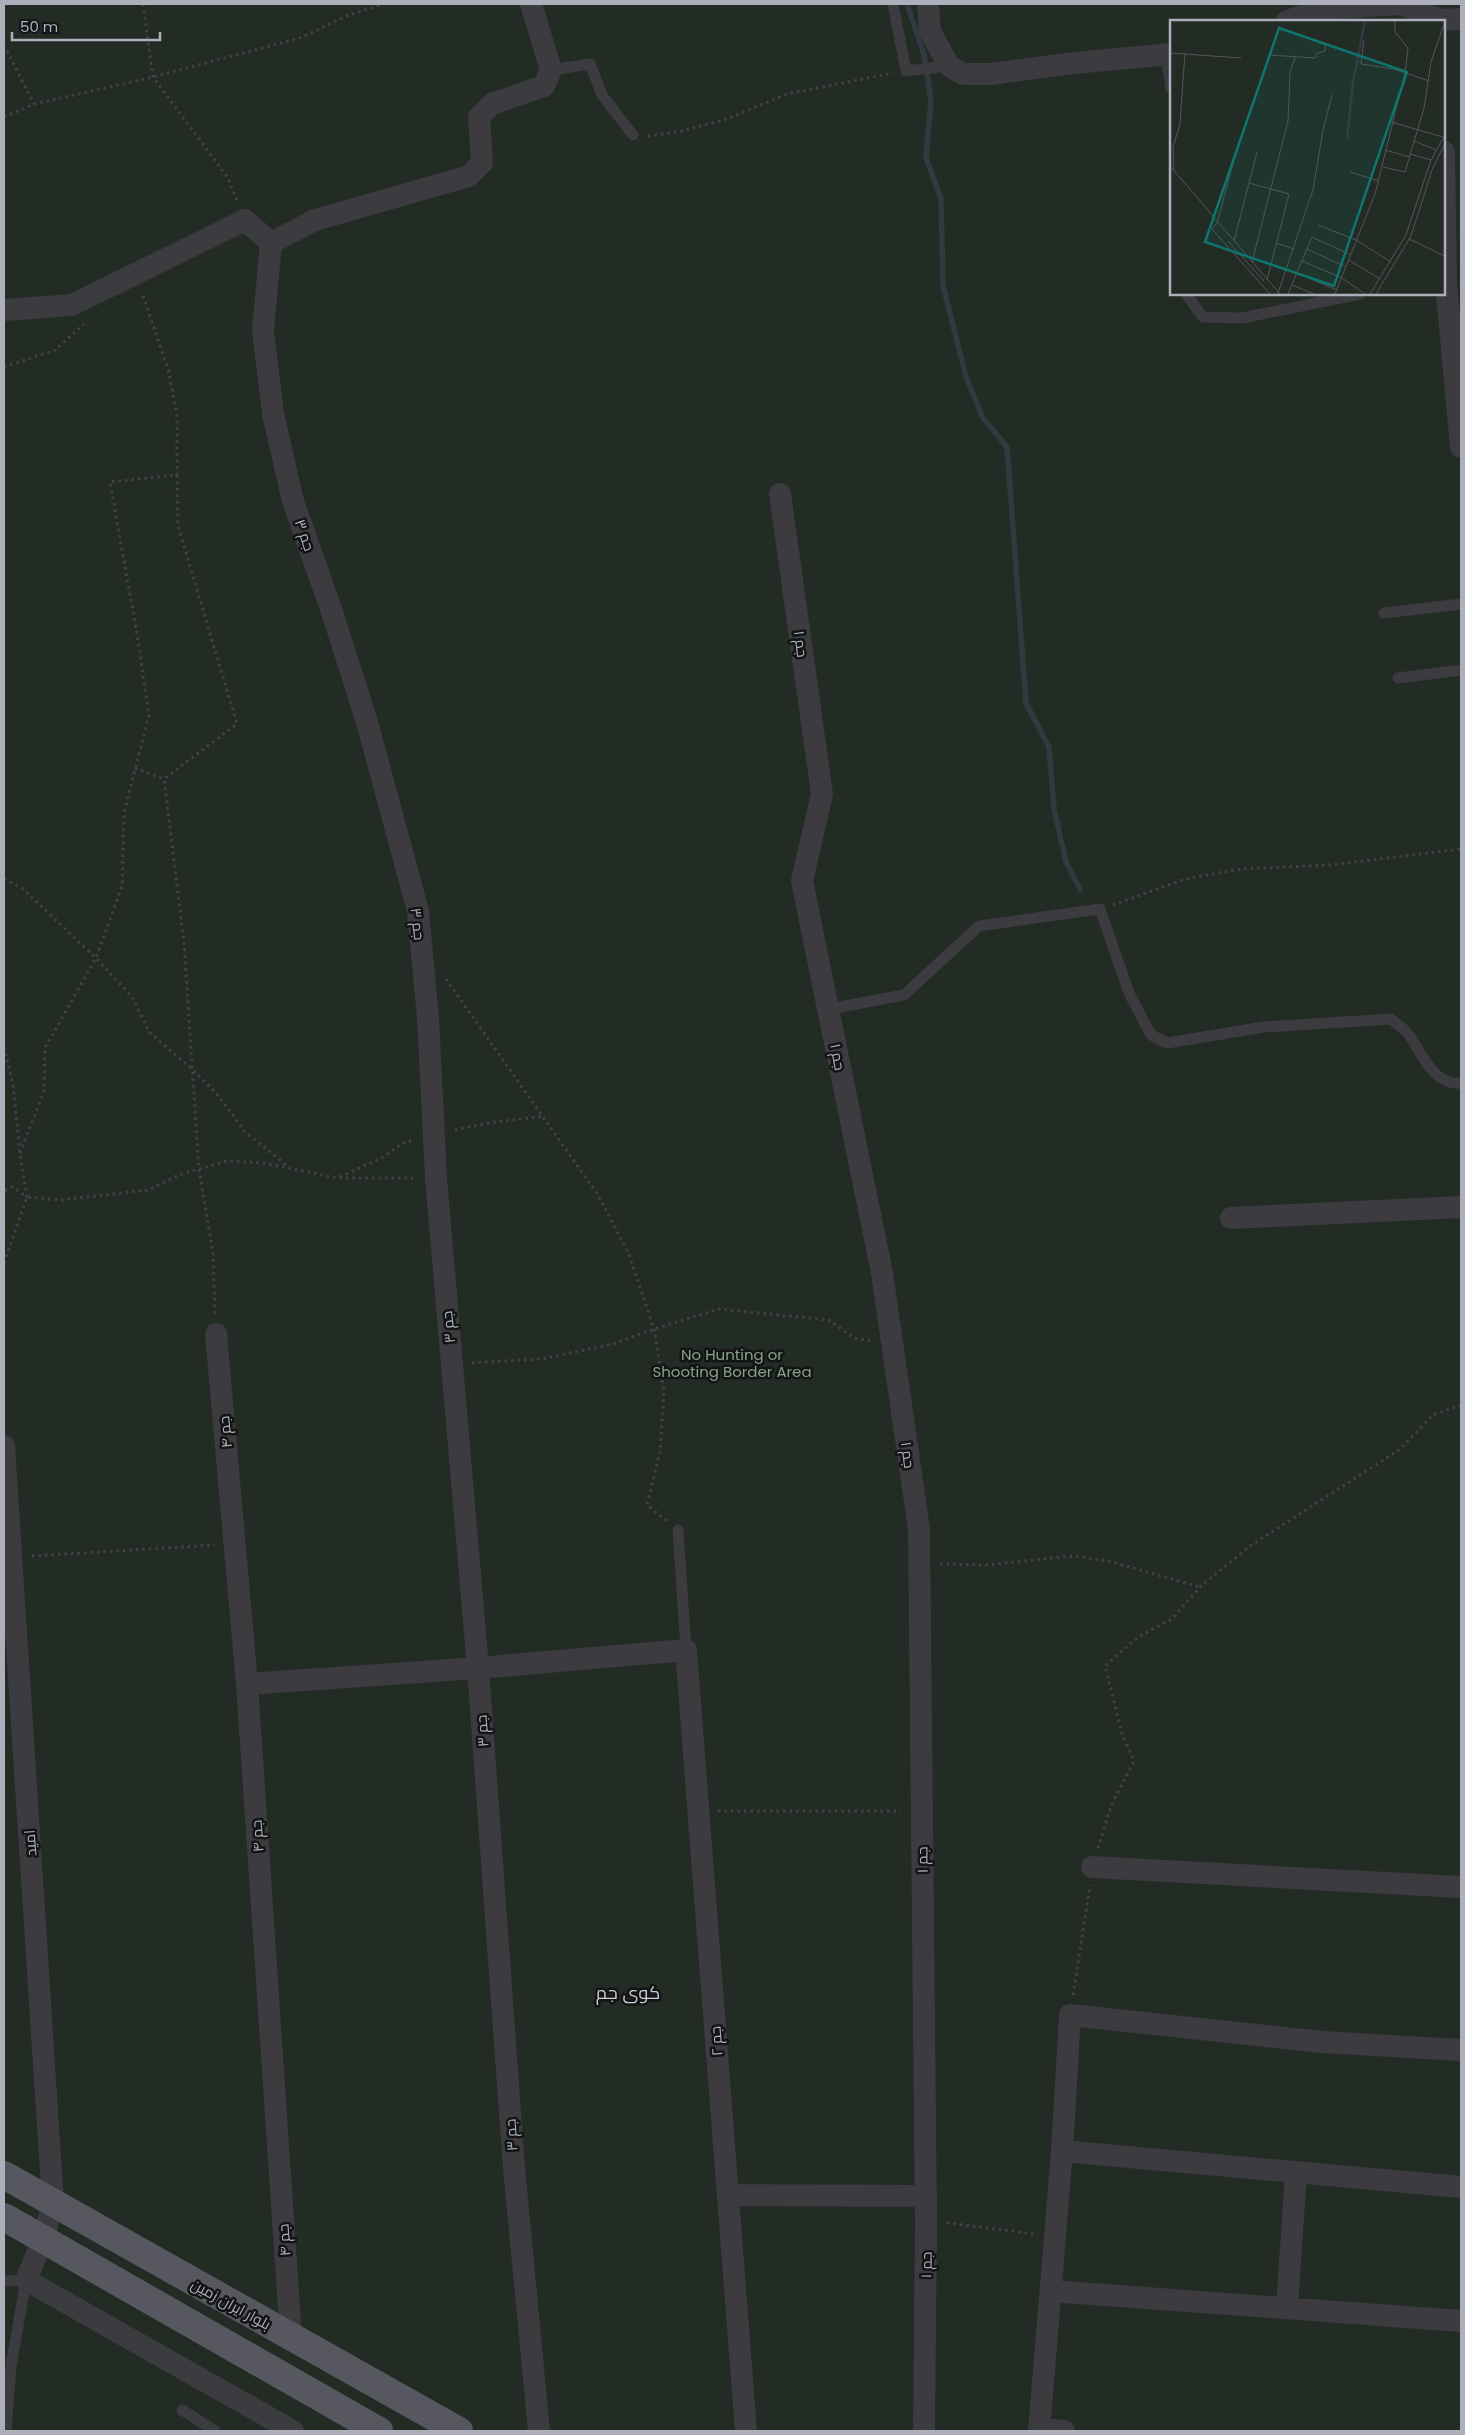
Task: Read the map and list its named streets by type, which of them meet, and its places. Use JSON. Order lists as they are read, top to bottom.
{
  "streets": {
    "main road": ["بلوار ایران زمین"],
    "street": [
      "جم ۳",
      "جم ۱",
      "جم ۴",
      "امید",
      "جم ۲"
    ]
  },
  "crossings": [
    ["جم ۴", "بلوار ایران زمین"],
    ["امید", "بلوار ایران زمین"]
  ],
  "districts": ["کوی جم"],
  "parks": ["No Hunting or Shooting Border Area"],
  "scale_bar": "50 m"
}
